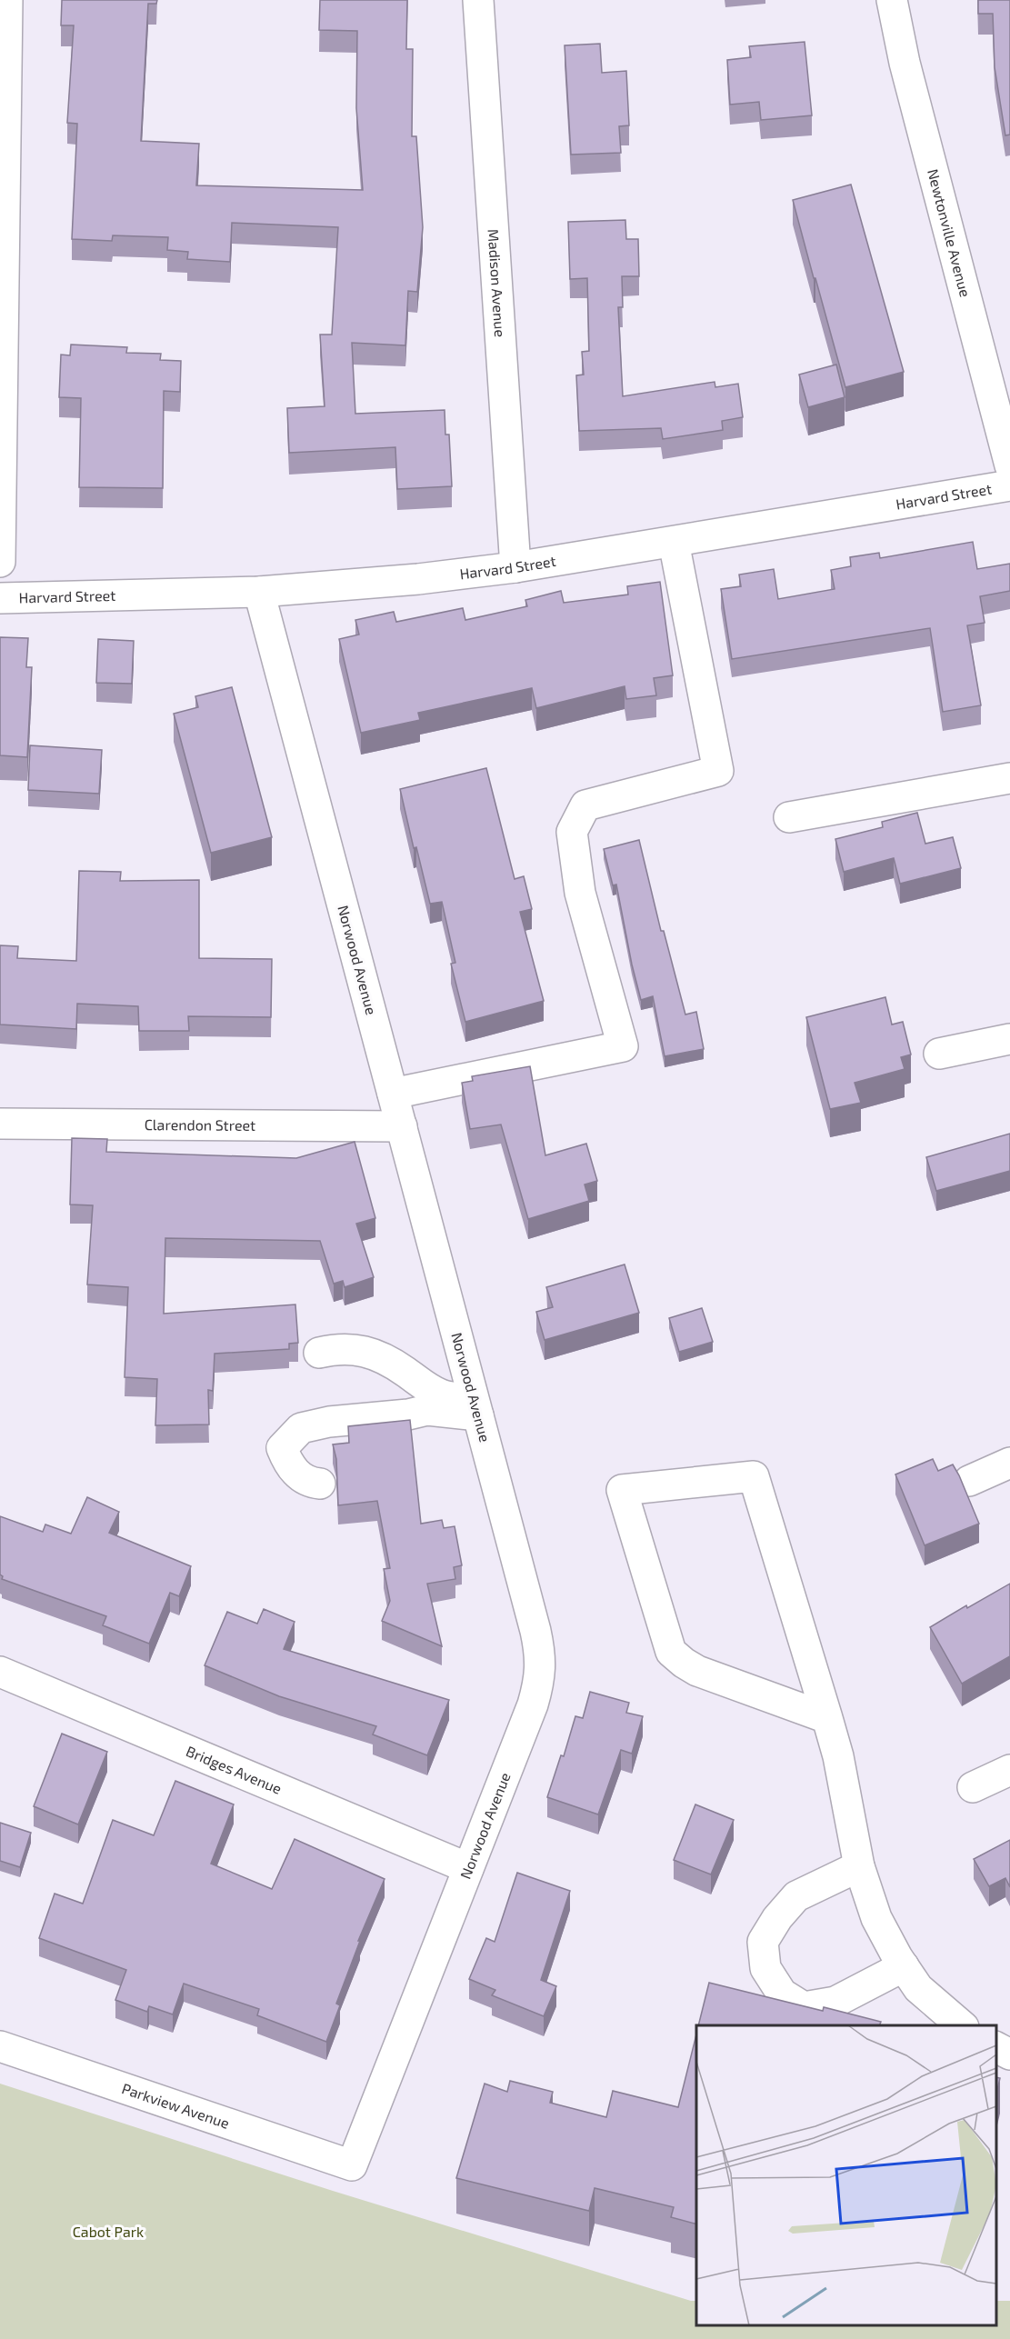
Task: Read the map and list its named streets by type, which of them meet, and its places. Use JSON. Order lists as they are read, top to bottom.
{
  "streets": {
    "street": [
      "Newtonville Avenue",
      "Madison Avenue",
      "Harvard Street",
      "Norwood Avenue",
      "Clarendon Street",
      "Bridges Avenue",
      "Parkview Avenue"
    ]
  },
  "crossings": [
    ["Madison Avenue", "Harvard Street"],
    ["Harvard Street", "Norwood Avenue"],
    ["Norwood Avenue", "Clarendon Street"],
    ["Norwood Avenue", "Bridges Avenue"],
    ["Norwood Avenue", "Parkview Avenue"]
  ],
  "parks": ["Cabot Park"]
}
